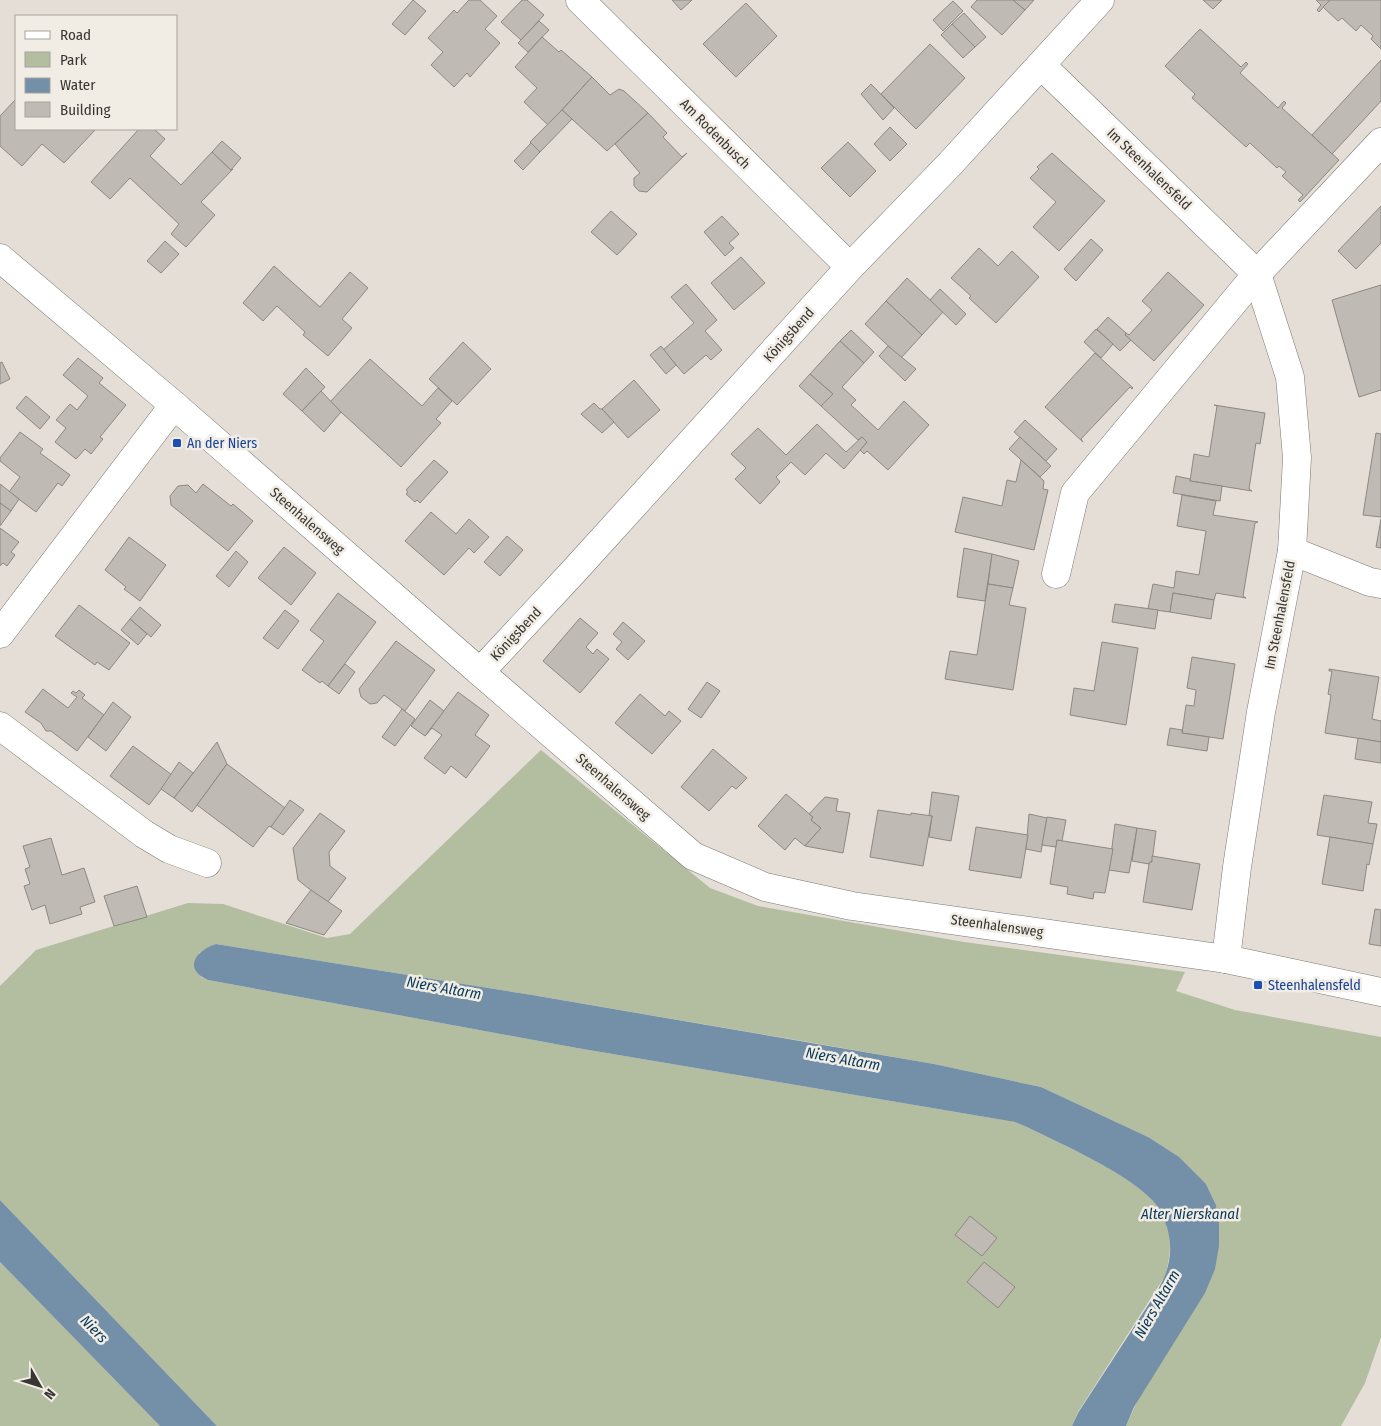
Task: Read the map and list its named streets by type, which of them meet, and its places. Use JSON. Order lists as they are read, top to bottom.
{
  "streets": {
    "street": [
      "Am Rodenbusch",
      "Im Steenhalensfeld",
      "Königsbend",
      "Steenhalensweg"
    ]
  },
  "crossings": [
    ["Am Rodenbusch", "Königsbend"],
    ["Im Steenhalensfeld", "Königsbend"],
    ["Im Steenhalensfeld", "Steenhalensweg"],
    ["Königsbend", "Steenhalensweg"]
  ],
  "water": ["Niers Altarm", "Alter Nierskanal", "Niers"],
  "places": {
    "transit": ["An der Niers", "Steenhalensfeld"]
  },
  "legend": [
    "Road",
    "Park",
    "Water",
    "Building"
  ],
  "north": "bottom right"
}
